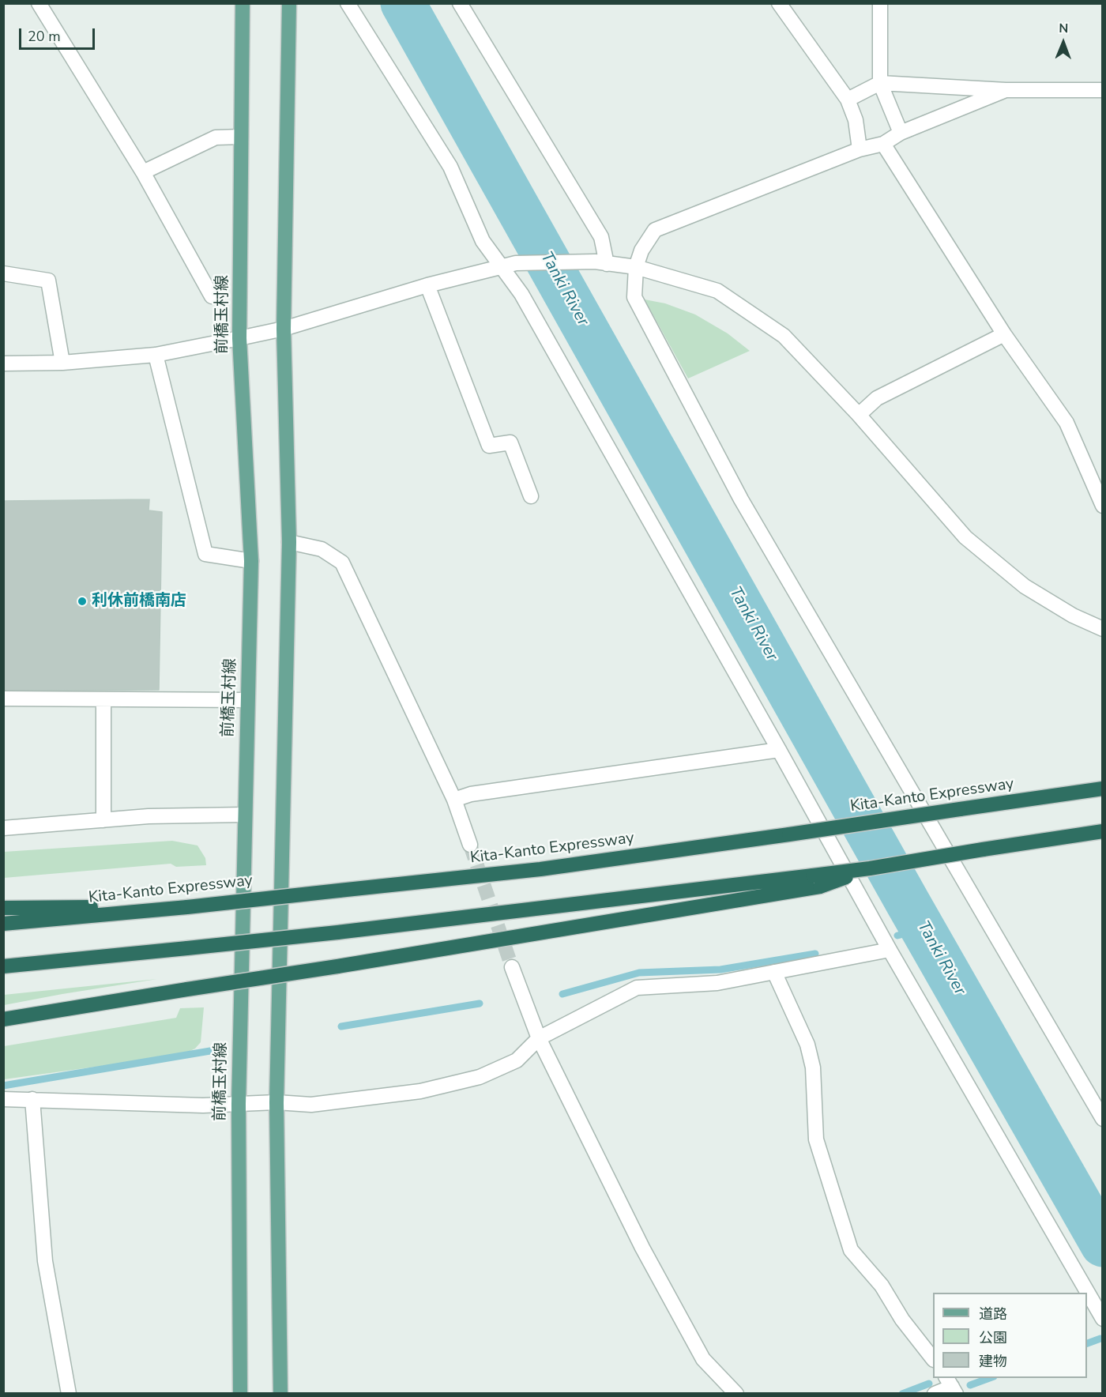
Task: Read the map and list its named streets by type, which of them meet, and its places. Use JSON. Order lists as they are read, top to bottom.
{
  "streets": {
    "highway": ["Kita-Kanto Expressway"],
    "main road": ["前橋玉村線"]
  },
  "water": ["Tanki River"],
  "places": ["利休前橋南店"],
  "legend": ["道路", "公園", "建物"],
  "scale_bar": "20 m",
  "north": "top"
}
